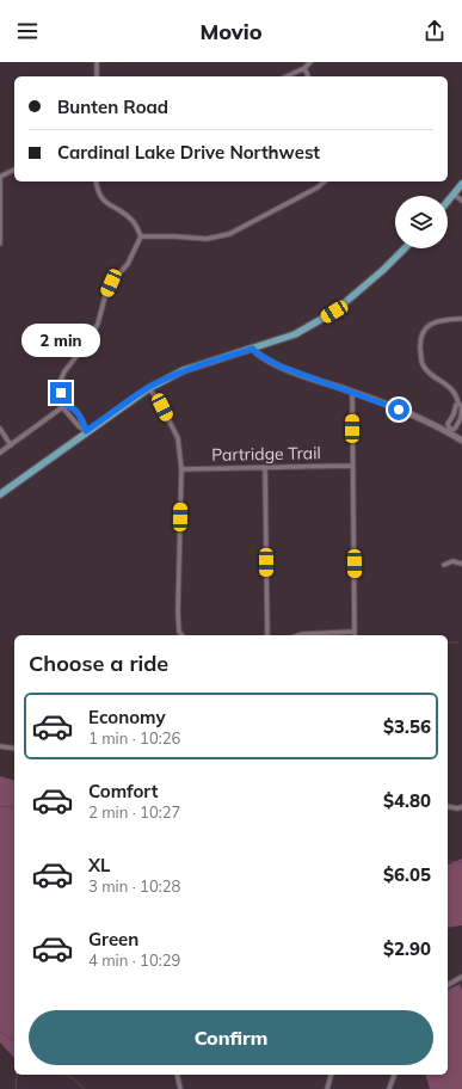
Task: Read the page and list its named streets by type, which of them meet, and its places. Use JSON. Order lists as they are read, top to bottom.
{
  "streets": {
    "street": ["Partridge Trail"]
  },
  "page": {
    "header": "Movio",
    "banner": ["Bunten Road", "Cardinal Lake Drive Northwest"],
    "bubble": "2 min",
    "heading": "Choose a ride",
    "list": [
      {
        "name": "Economy",
        "note": "1 min · 10:26",
        "value": "$3.56"
      },
      {
        "name": "Comfort",
        "note": "2 min · 10:27",
        "value": "$4.80"
      },
      {
        "name": "XL",
        "note": "3 min · 10:28",
        "value": "$6.05"
      },
      {
        "name": "Green",
        "note": "4 min · 10:29",
        "value": "$2.90"
      }
    ],
    "buttons": "Confirm"
  }
}
